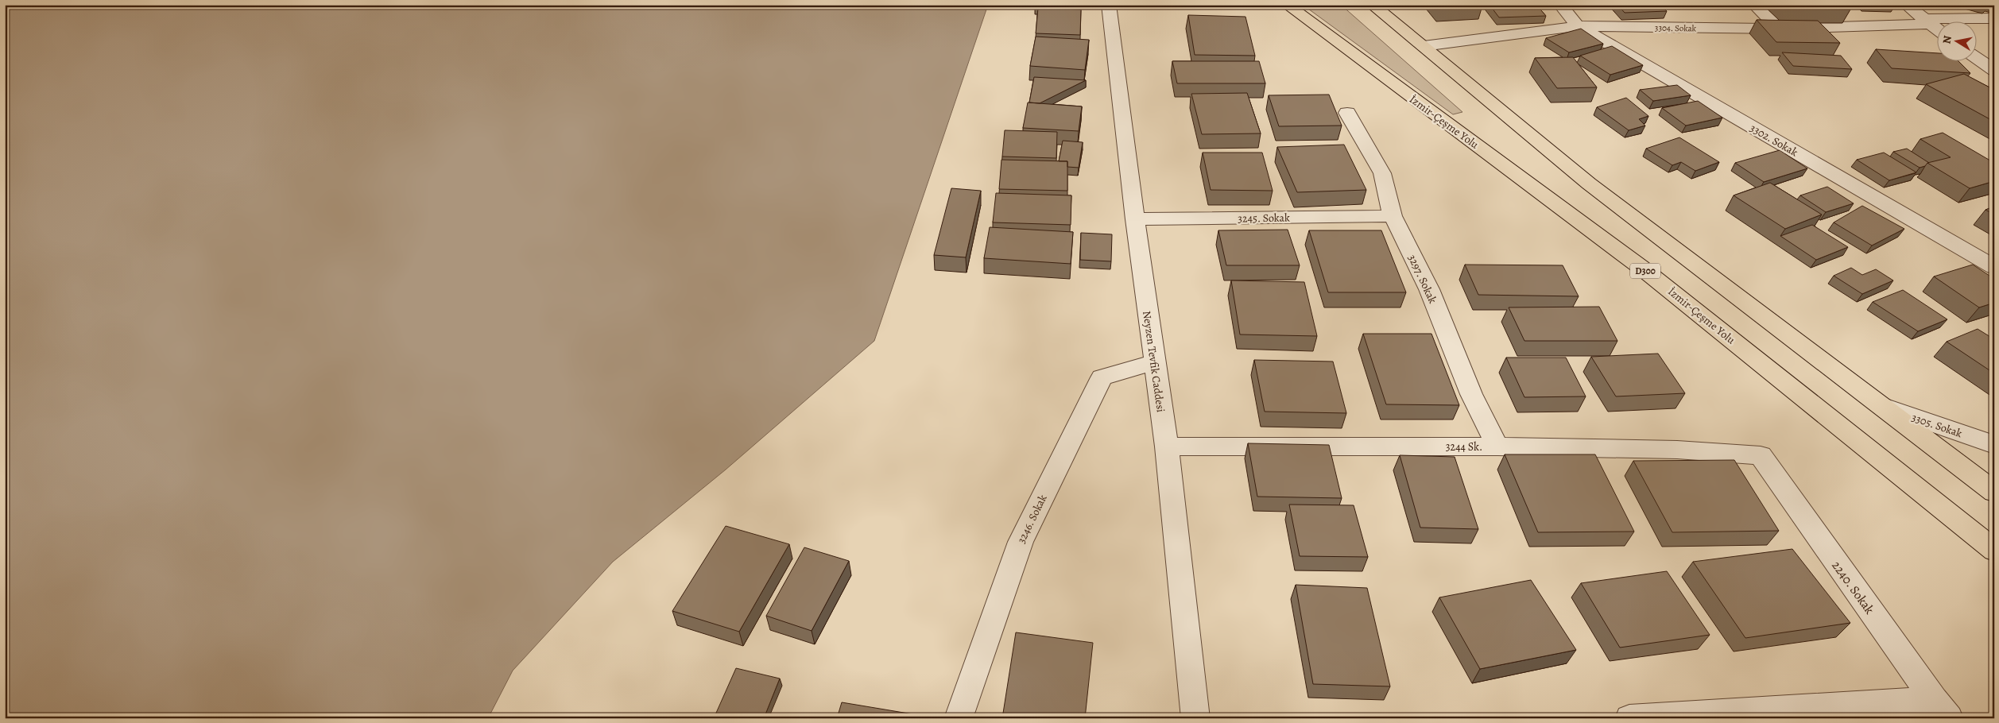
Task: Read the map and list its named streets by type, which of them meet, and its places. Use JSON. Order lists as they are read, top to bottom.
{
  "streets": {
    "highway": ["İzmir-Çeşme Yolu", "D300"],
    "street": [
      "3304. Sokak",
      "3302. Sokak",
      "3245. Sokak",
      "3297. Sokak",
      "Neyzen Tevfik Caddesi",
      "3305. Sokak",
      "3244 Sk.",
      "3246. Sokak",
      "2240. Sokak"
    ]
  },
  "crossings": [
    ["3304. Sokak", "3302. Sokak"],
    ["3245. Sokak", "3297. Sokak"],
    ["3245. Sokak", "Neyzen Tevfik Caddesi"],
    ["3297. Sokak", "3244 Sk."],
    ["Neyzen Tevfik Caddesi", "3244 Sk."],
    ["Neyzen Tevfik Caddesi", "3246. Sokak"],
    ["3244 Sk.", "2240. Sokak"]
  ],
  "north": "left"
}
